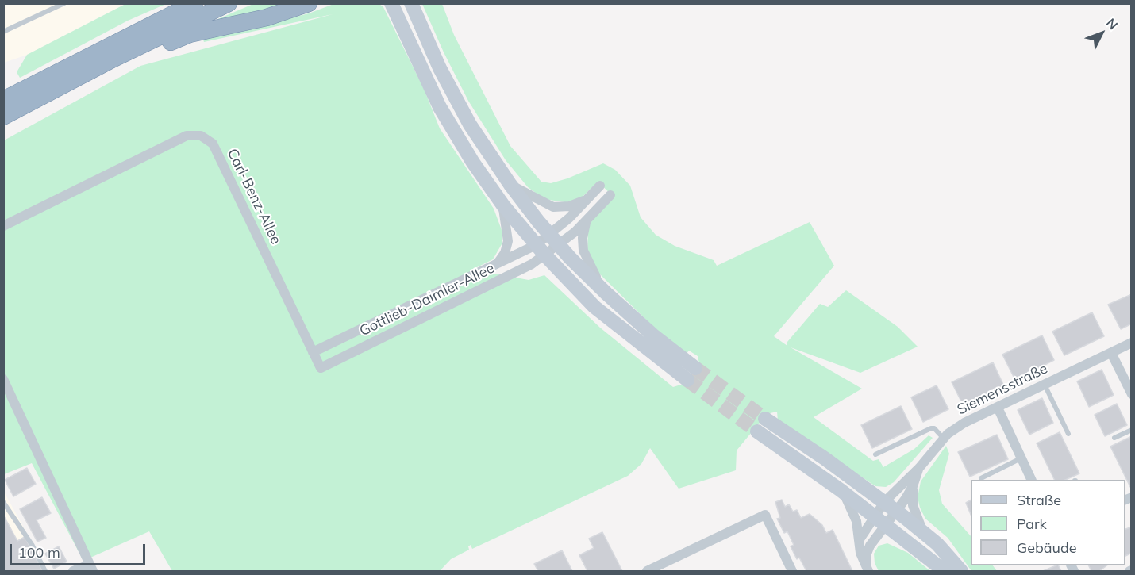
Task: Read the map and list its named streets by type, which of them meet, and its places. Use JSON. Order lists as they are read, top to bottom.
{
  "streets": {
    "street": ["Carl-Benz-Allee", "Gottlieb-Daimler-Allee", "Siemensstraße"]
  },
  "crossings": [
    ["Carl-Benz-Allee", "Gottlieb-Daimler-Allee"]
  ],
  "legend": ["Straße", "Park", "Gebäude"],
  "scale_bar": "100 m",
  "north": "top right"
}
